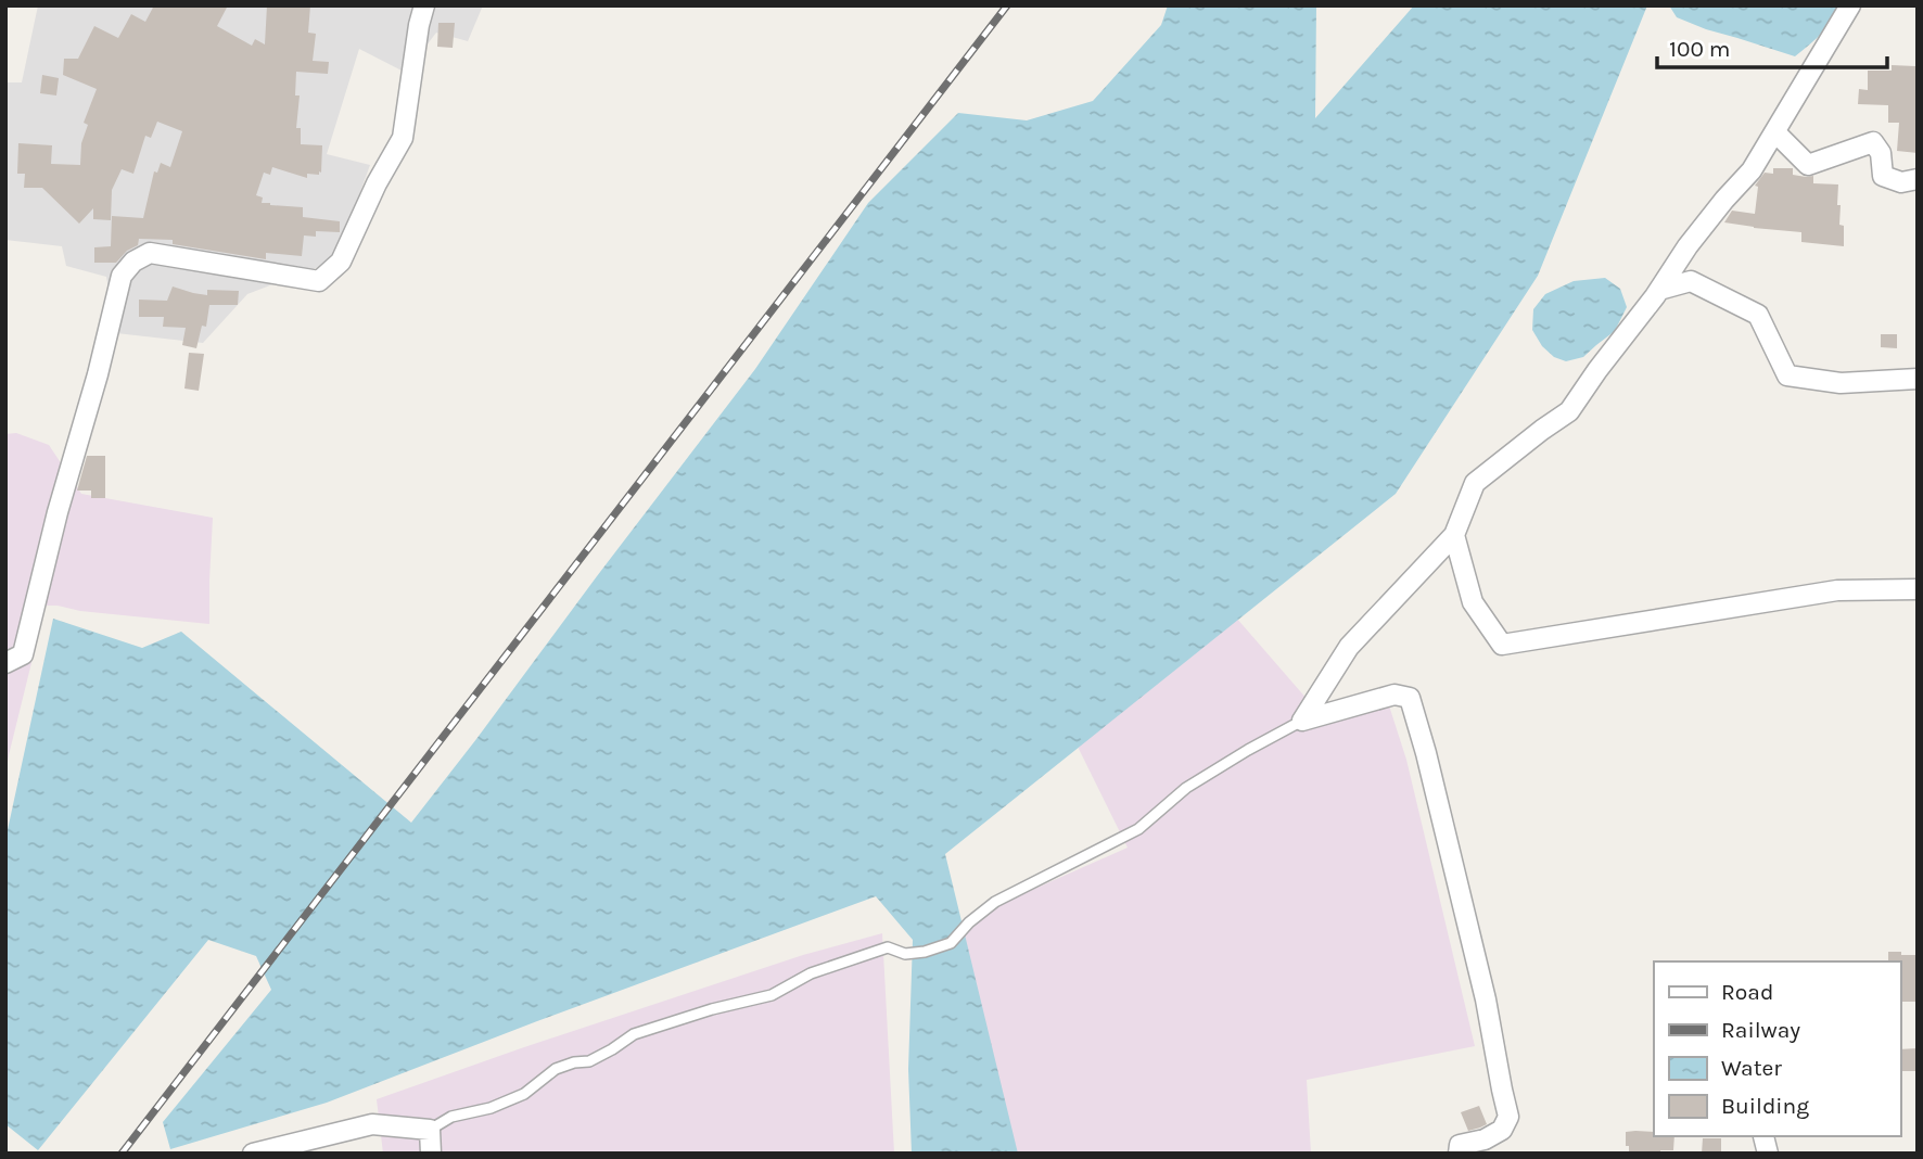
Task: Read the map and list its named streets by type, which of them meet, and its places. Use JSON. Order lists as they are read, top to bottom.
{
  "legend": [
    "Road",
    "Railway",
    "Water",
    "Building"
  ],
  "scale_bar": "100 m"
}
